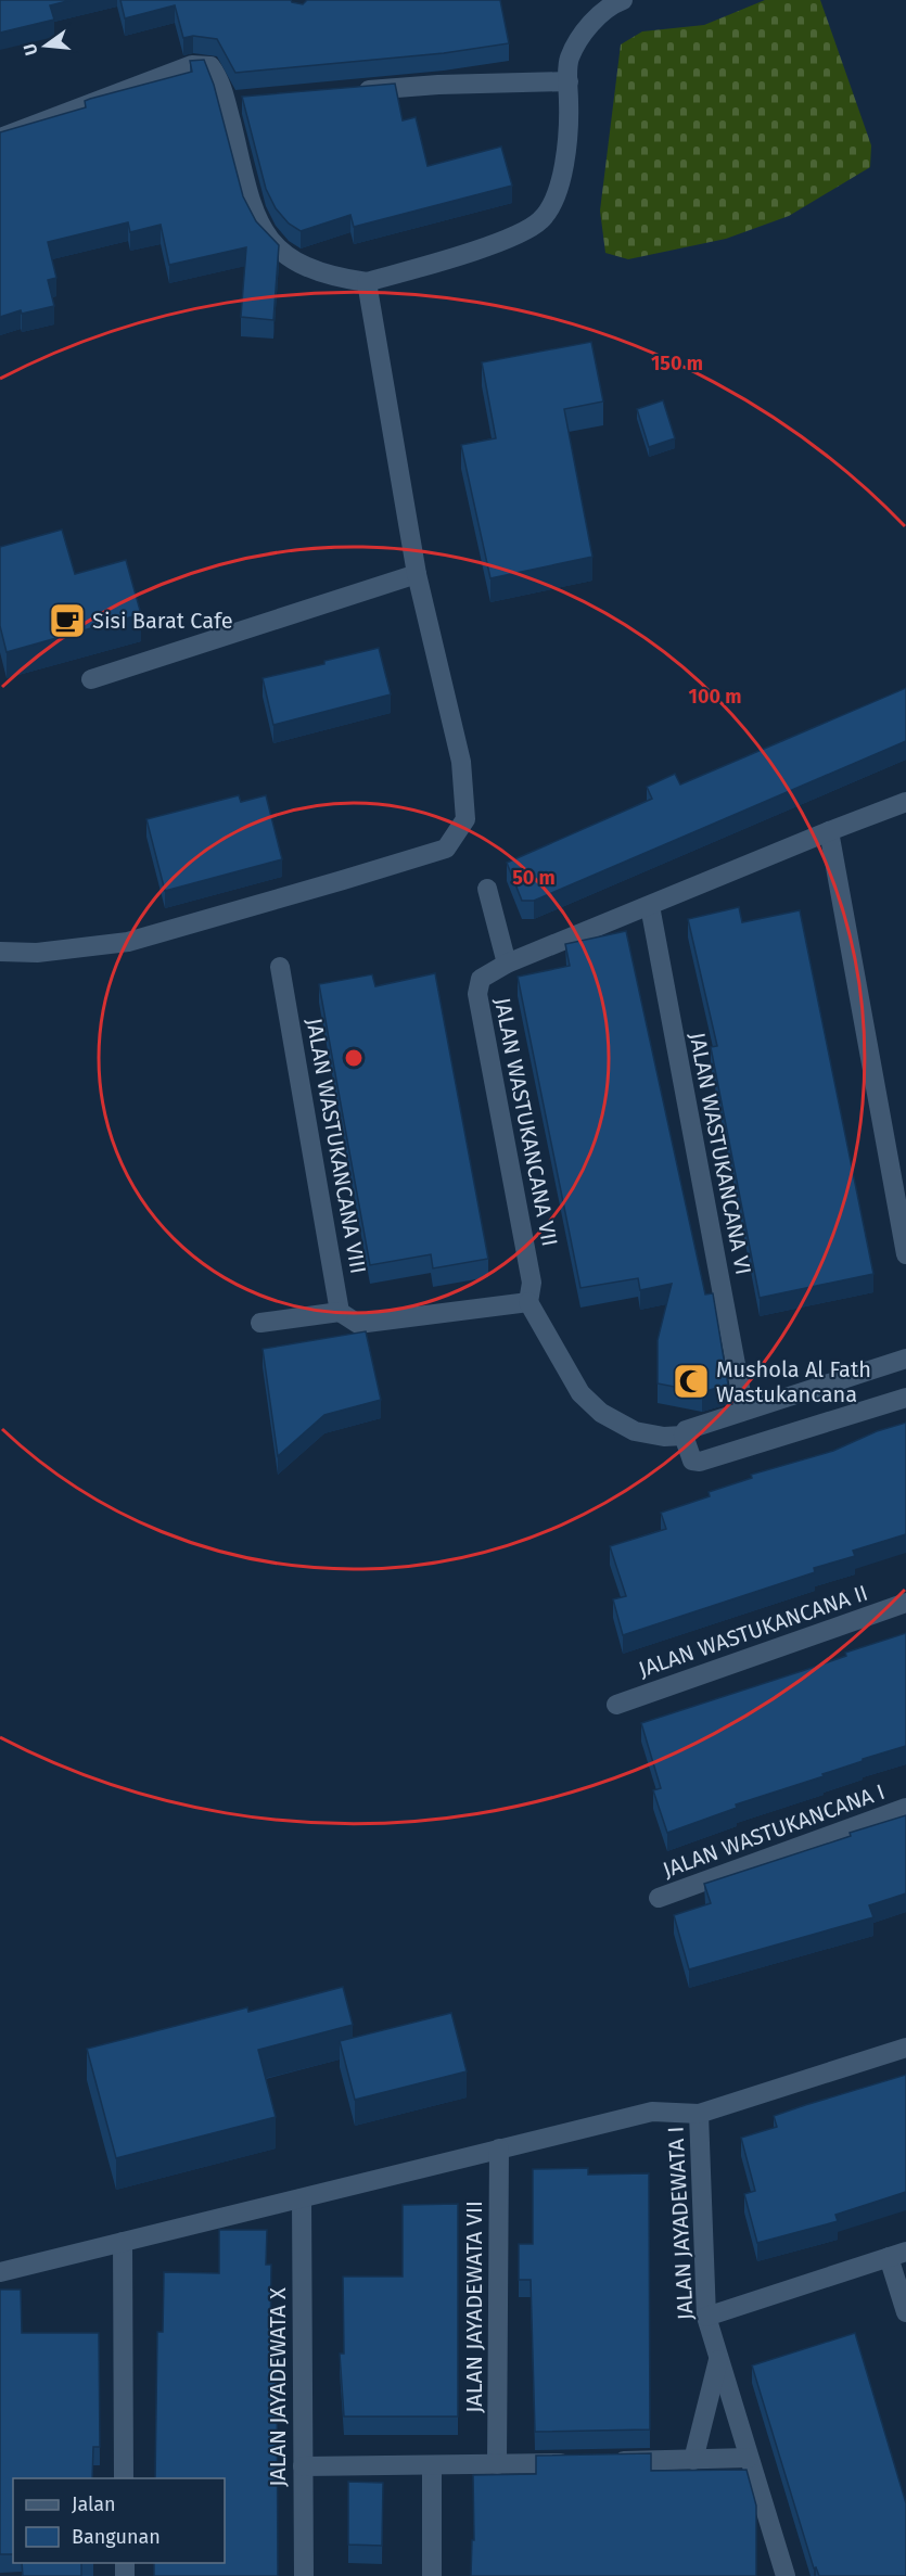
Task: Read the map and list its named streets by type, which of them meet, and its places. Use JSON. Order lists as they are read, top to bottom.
{
  "streets": {
    "street": [
      "JALAN WASTUKANCANA VII",
      "JALAN WASTUKANCANA VIII",
      "JALAN WASTUKANCANA VI",
      "JALAN WASTUKANCANA II",
      "JALAN WASTUKANCANA I",
      "JALAN JAYADEWATA I",
      "JALAN JAYADEWATA VII",
      "JALAN JAYADEWATA X"
    ]
  },
  "crossings": [
    ["JALAN WASTUKANCANA VII", "JALAN WASTUKANCANA VI"]
  ],
  "places": {
    "cafe": ["Sisi Barat Cafe"],
    "mosque": ["Mushola Al Fath Wastukancana"]
  },
  "legend": ["Jalan", "Bangunan"],
  "north": "left",
  "rings": ["150 m", "100 m", "50 m"]
}
